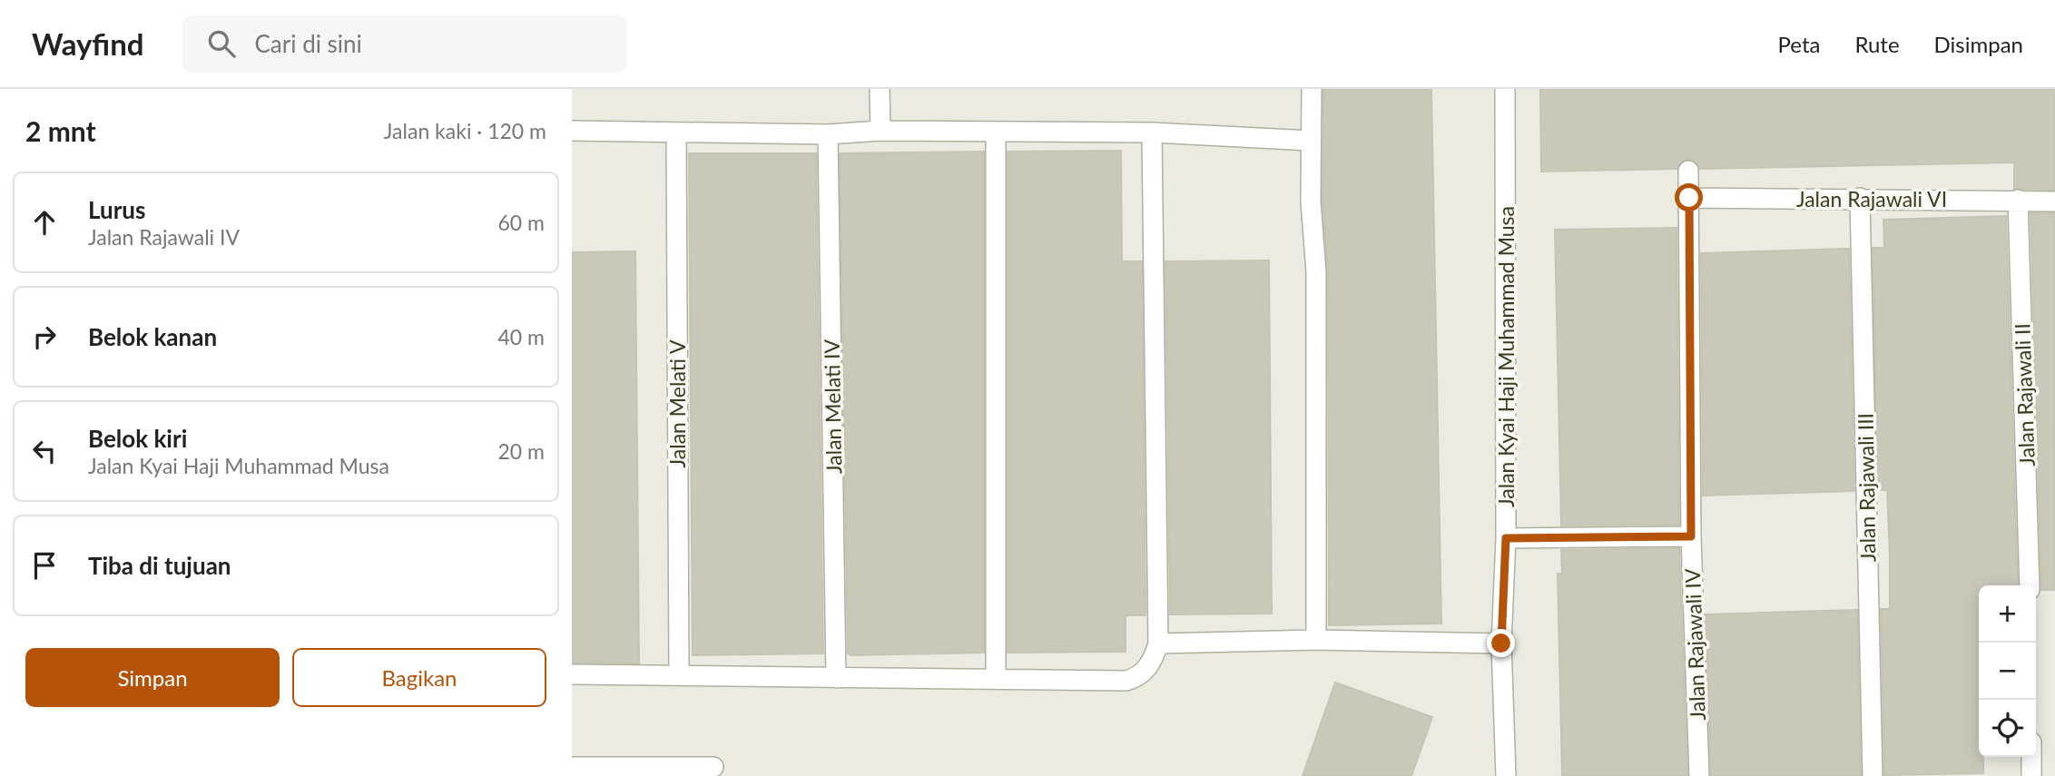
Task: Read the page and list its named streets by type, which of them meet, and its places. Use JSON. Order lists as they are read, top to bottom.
{
  "streets": {
    "street": [
      "Jalan Rajawali VI",
      "Jalan Kyai Haji Muhammad Musa",
      "Jalan Rajawali II",
      "Jalan Melati V",
      "Jalan Melati IV",
      "Jalan Rajawali III",
      "Jalan Rajawali IV"
    ]
  },
  "crossings": [
    ["Jalan Rajawali VI", "Jalan Rajawali II"],
    ["Jalan Rajawali VI", "Jalan Rajawali III"],
    ["Jalan Rajawali VI", "Jalan Rajawali IV"]
  ],
  "page": {
    "header": "Wayfind",
    "search": "Cari di sini",
    "nav": ["Peta", "Rute", "Disimpan"],
    "heading": ["2 mnt", "Jalan kaki · 120 m"],
    "list": [
      ["Lurus", "Jalan Rajawali IV", "60 m"],
      ["Belok kanan", "40 m"],
      ["Belok kiri", "Jalan Kyai Haji Muhammad Musa", "20 m"],
      "Tiba di tujuan"
    ],
    "map_buttons": ["+", "−"],
    "buttons": ["Simpan", "Bagikan"]
  }
}
